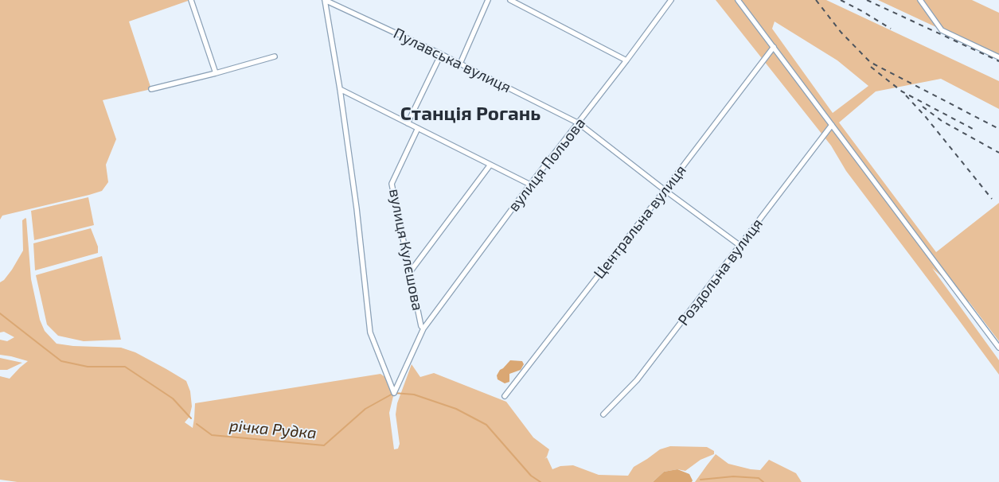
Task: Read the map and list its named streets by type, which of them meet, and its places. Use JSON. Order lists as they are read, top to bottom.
{
  "streets": {
    "street": [
      "Пулавська вулиця",
      "вулиця Польова",
      "Центральна вулиця",
      "вулиця Кулєшова",
      "Роздольна вулиця"
    ]
  },
  "crossings": [
    ["Пулавська вулиця", "вулиця Польова"],
    ["Пулавська вулиця", "Центральна вулиця"],
    ["Пулавська вулиця", "Роздольна вулиця"],
    ["вулиця Польова", "вулиця Кулєшова"]
  ],
  "districts": ["Станція Рогань"],
  "water": ["річка Рудка"]
}
